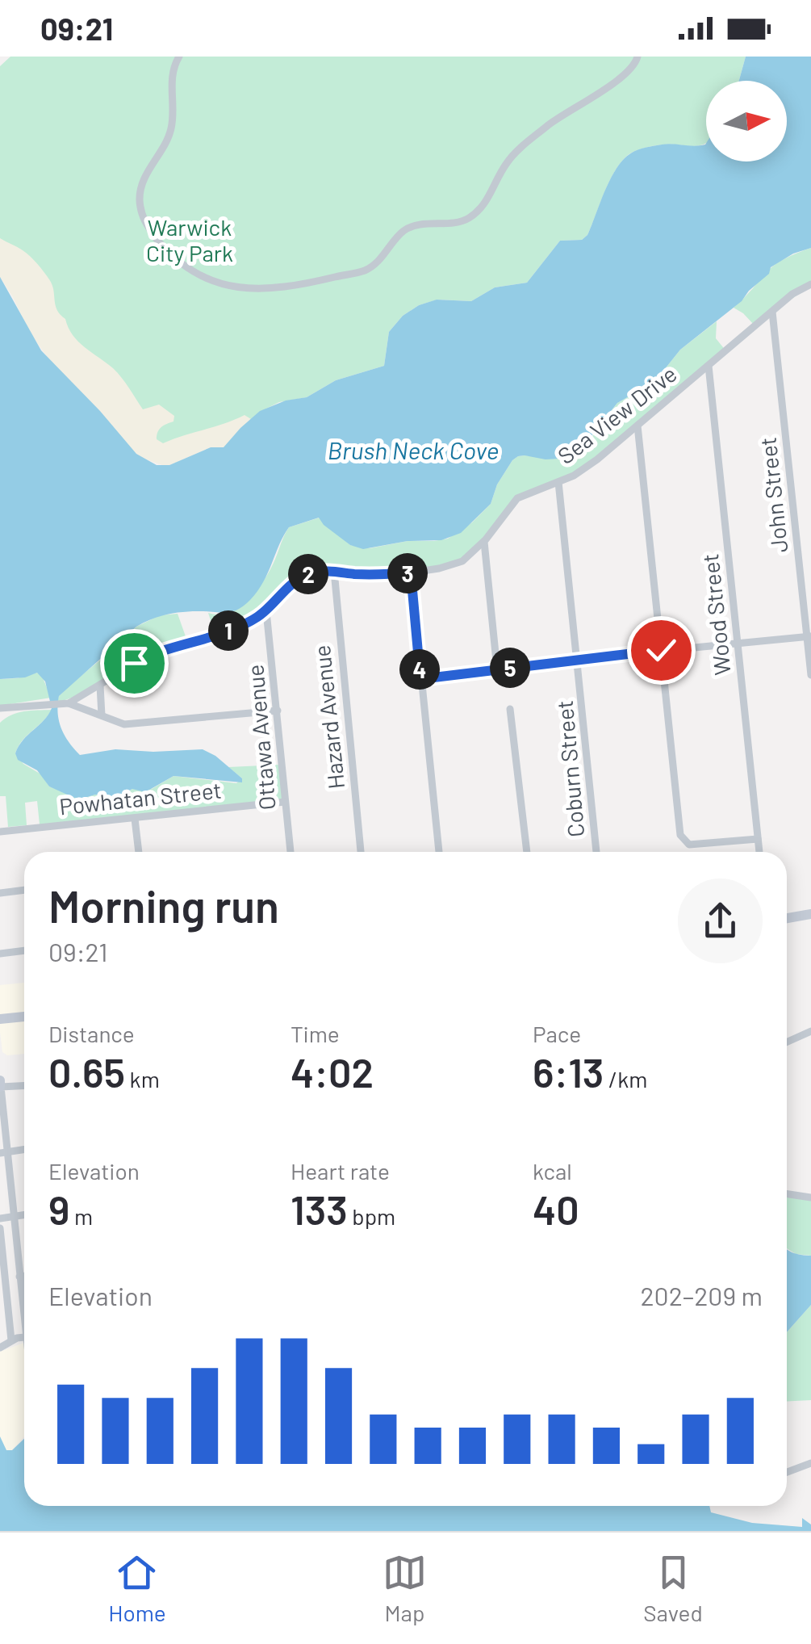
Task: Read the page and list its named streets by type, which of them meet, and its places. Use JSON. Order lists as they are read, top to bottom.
{
  "streets": {
    "street": [
      "Sea View Drive",
      "John Street",
      "Wood Street",
      "Hazard Avenue",
      "Ottawa Avenue",
      "Coburn Street",
      "Powhatan Street"
    ]
  },
  "crossings": [
    ["Sea View Drive", "John Street"],
    ["Sea View Drive", "Wood Street"],
    ["Sea View Drive", "Hazard Avenue"],
    ["Sea View Drive", "Ottawa Avenue"],
    ["Sea View Drive", "Coburn Street"],
    ["Ottawa Avenue", "Powhatan Street"]
  ],
  "water": ["Brush Neck Cove"],
  "parks": ["Warwick City Park"],
  "north": "right",
  "page": {
    "status": "09:21",
    "pins": [
      "3",
      "2",
      "1",
      "5",
      "4"
    ],
    "heading": ["Morning run", "09:21"],
    "stats": [
      ["Distance", "0.65 km"],
      ["Time", "4:02"],
      ["Pace", "6:13 /km"],
      ["Elevation", "9 m"],
      ["Heart rate", "133 bpm"],
      ["kcal", "40"]
    ],
    "chart": ["Elevation", "202–209 m"],
    "tabs": ["Home", "Map", "Saved"]
  }
}
